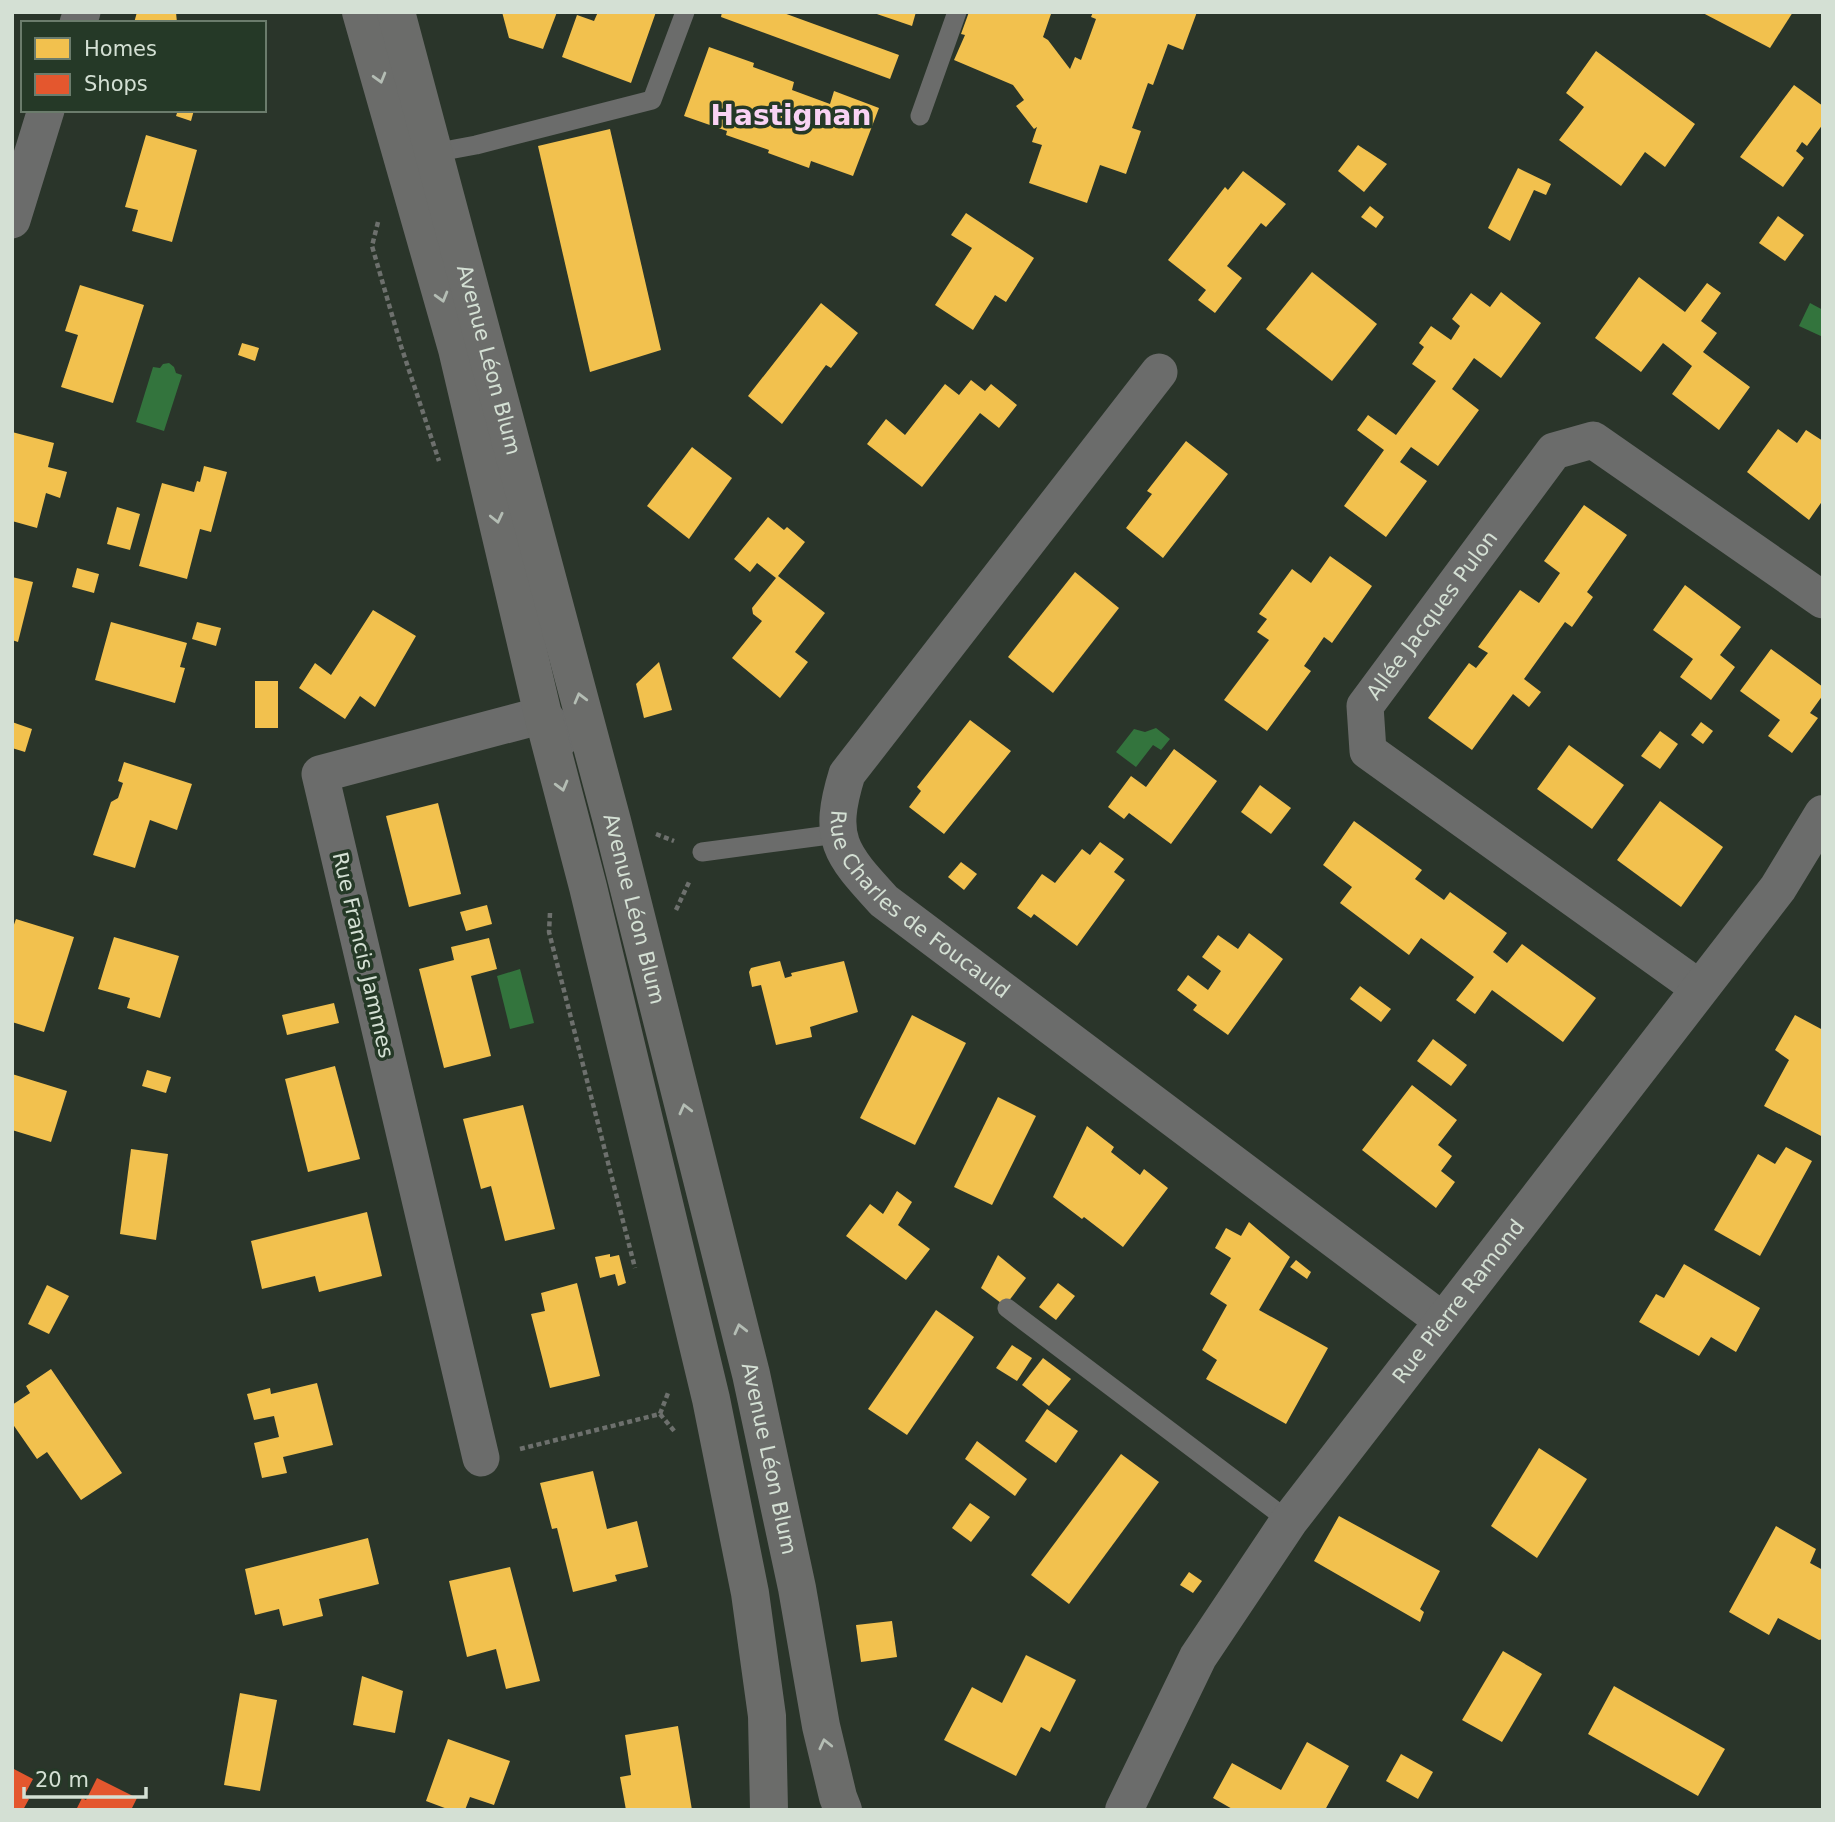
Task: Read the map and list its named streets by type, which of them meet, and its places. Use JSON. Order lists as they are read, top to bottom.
{
  "streets": {
    "main road": ["Avenue Léon Blum"],
    "street": [
      "Allée Jacques Pulon",
      "Rue Charles de Foucauld",
      "Rue Francis Jammes",
      "Rue Pierre Ramond"
    ]
  },
  "crossings": [
    ["Avenue Léon Blum", "Rue Francis Jammes"],
    ["Allée Jacques Pulon", "Rue Pierre Ramond"],
    ["Rue Charles de Foucauld", "Rue Pierre Ramond"]
  ],
  "districts": ["Hastignan"],
  "legend": ["Homes", "Shops"],
  "scale_bar": "20 m"
}
